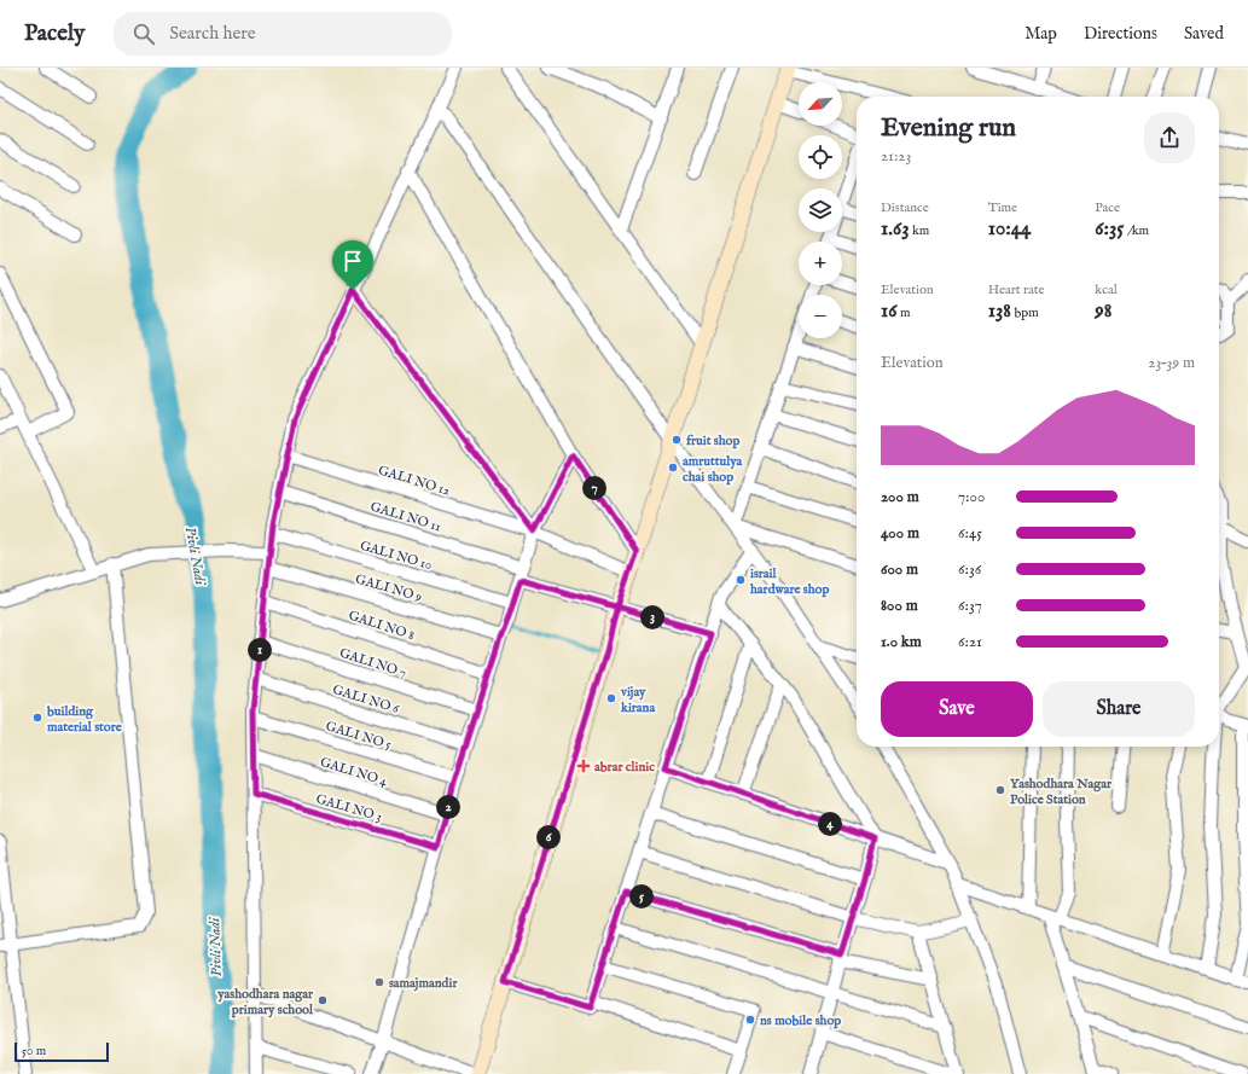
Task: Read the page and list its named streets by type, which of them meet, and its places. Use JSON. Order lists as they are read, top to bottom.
{
  "streets": {
    "street": [
      "GALI NO 12",
      "GALI NO 11",
      "GALI NO 10",
      "GALI NO 9",
      "GALI NO 8",
      "GALI NO 7",
      "GALI NO 6",
      "GALI NO 5",
      "GALI NO 4",
      "GALI NO 3"
    ]
  },
  "water": ["Pivli Nadi"],
  "places": {
    "other": [
      "fruit shop",
      "amruttulya chai shop",
      "israil hardware shop",
      "vijay kirana",
      "building material store",
      "Yashodhara Nagar Police Station",
      "samajmandir",
      "yashodhara nagar primary school",
      "ns mobile shop"
    ],
    "health": ["abrar clinic"]
  },
  "scale_bar": "50 m",
  "north": "bottom left",
  "page": {
    "header": "Pacely",
    "search": "Search here",
    "nav": ["Map", "Directions", "Saved"],
    "map_buttons": ["+", "−"],
    "heading": ["Evening run", "21:23"],
    "stats": [
      ["Distance", "1.63 km"],
      ["Time", "10:44"],
      ["Pace", "6:35 /km"],
      ["Elevation", "16 m"],
      ["Heart rate", "138 bpm"],
      ["kcal", "98"]
    ],
    "chart": ["Elevation", "23–39 m"],
    "pins": [
      "7",
      "3",
      "1",
      "2",
      "4",
      "6",
      "5"
    ],
    "list": [
      {
        "name": "200 m",
        "note": "7:00"
      },
      {
        "name": "400 m",
        "note": "6:45"
      },
      {
        "name": "600 m",
        "note": "6:36"
      },
      {
        "name": "800 m",
        "note": "6:37"
      },
      {
        "name": "1.0 km",
        "note": "6:21"
      }
    ],
    "buttons": ["Save", "Share"],
    "scale": "50 m"
  }
}
